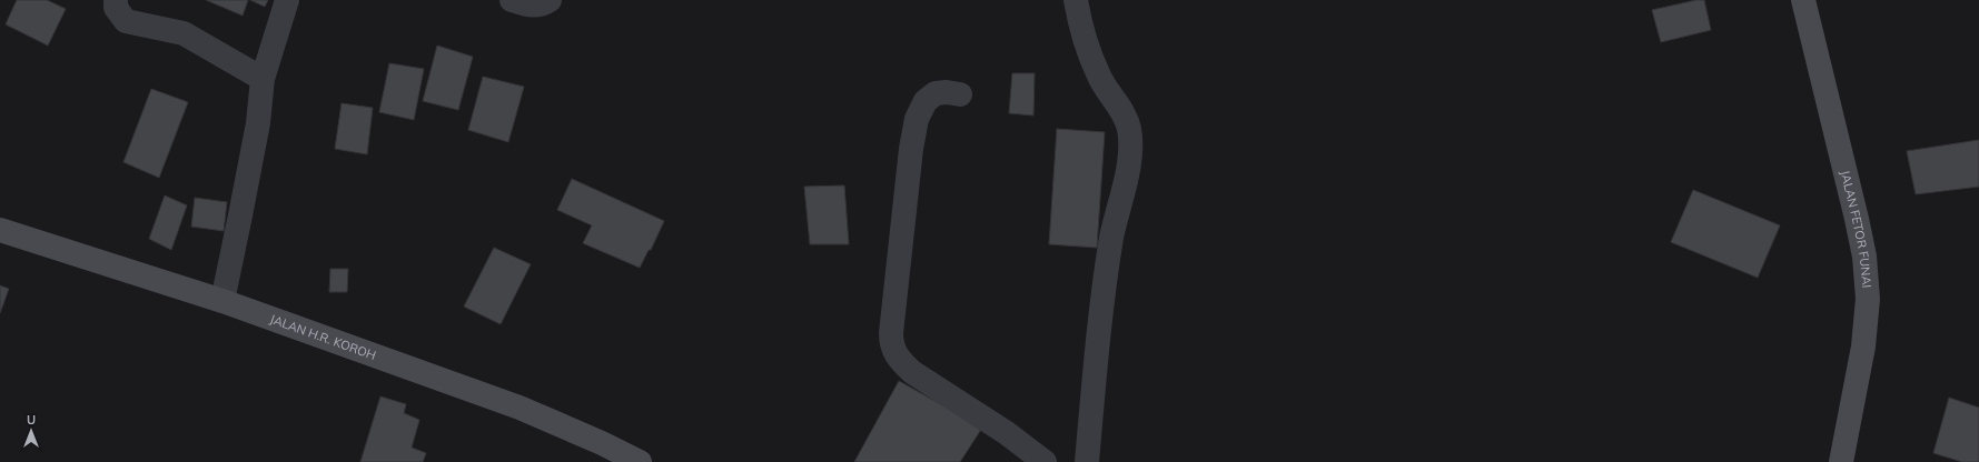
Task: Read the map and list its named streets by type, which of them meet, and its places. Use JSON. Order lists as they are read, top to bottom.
{
  "streets": {
    "main road": ["JALAN FETOR FUNAI", "JALAN H.R. KOROH"]
  },
  "north": "top"
}
